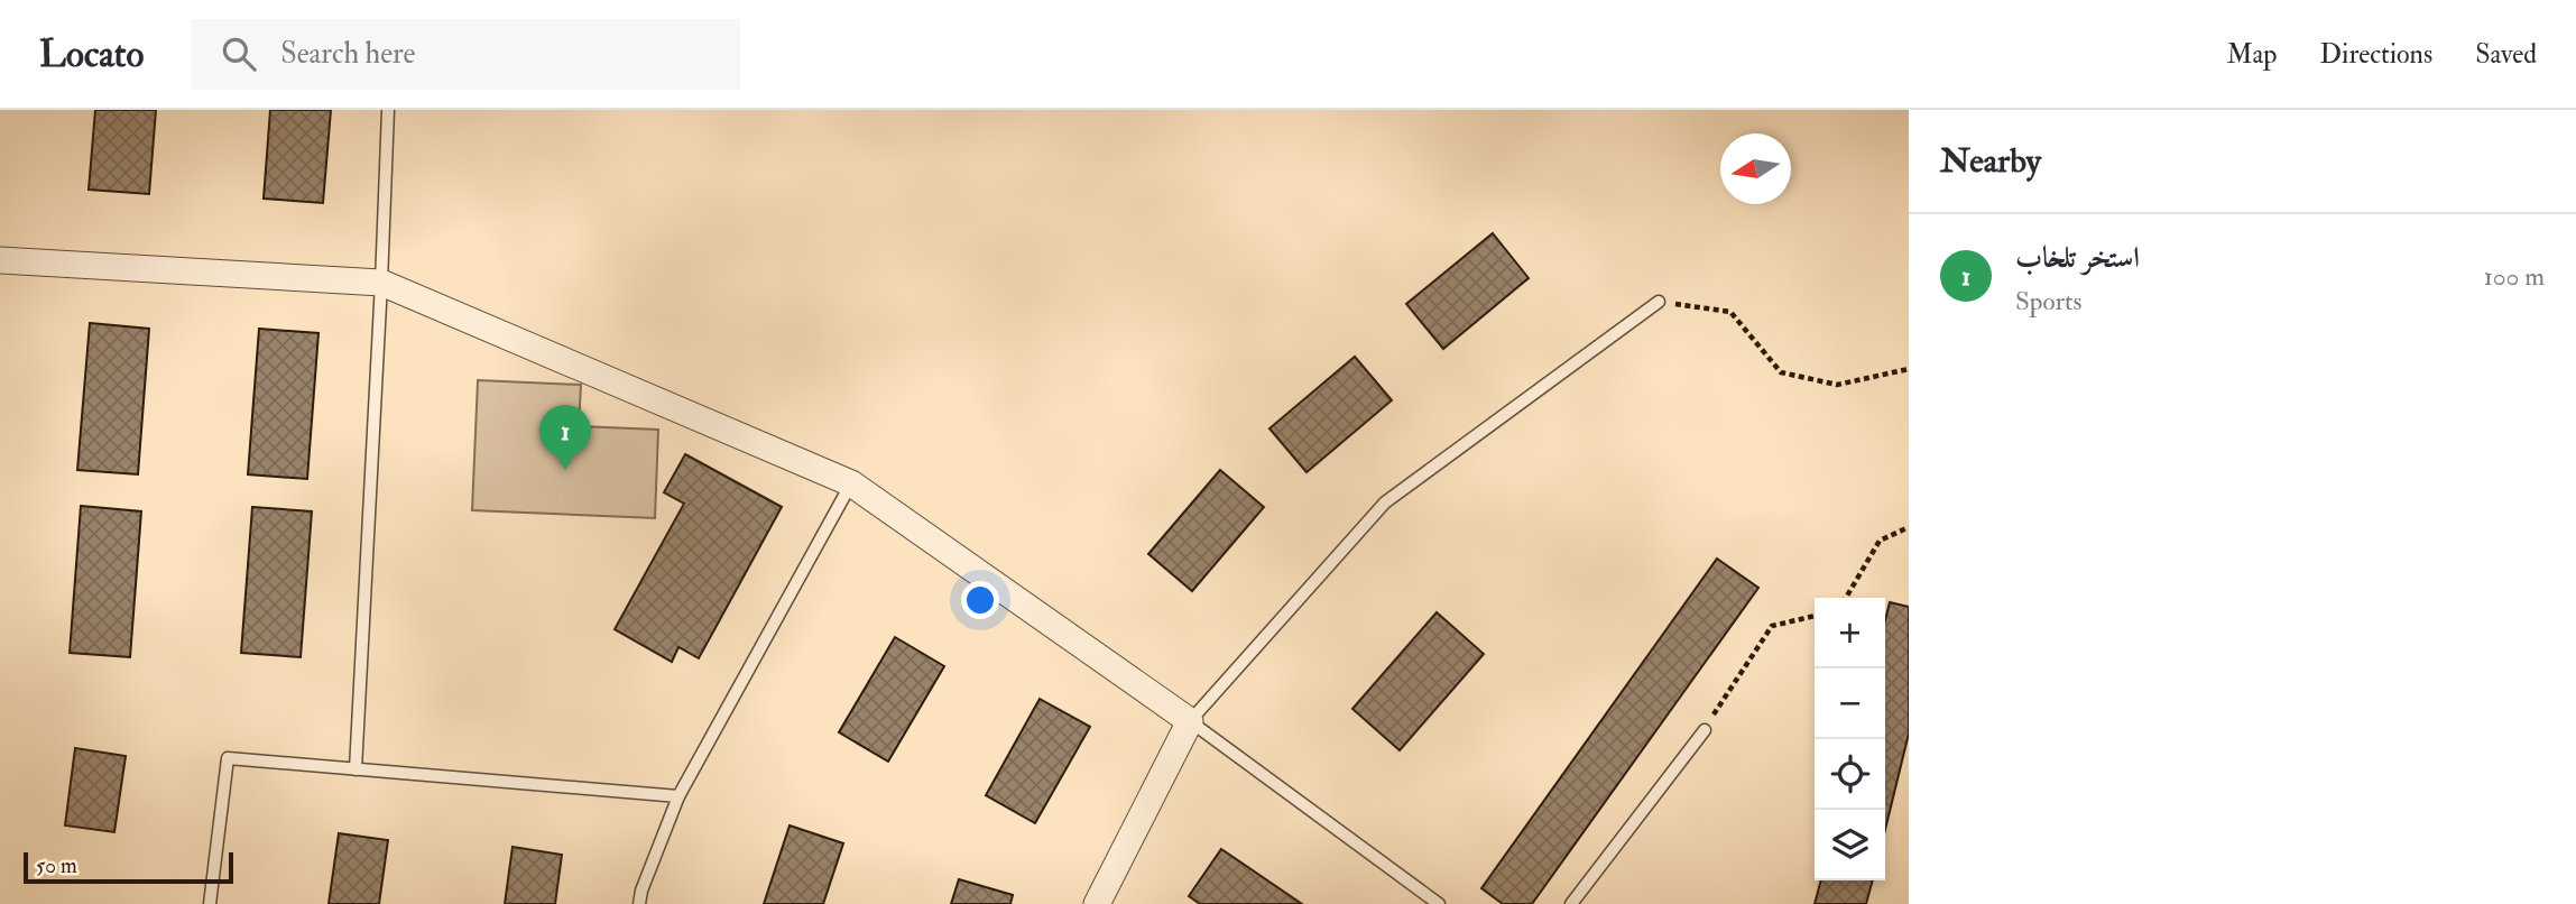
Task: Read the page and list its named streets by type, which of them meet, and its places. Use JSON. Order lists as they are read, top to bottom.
{
  "scale_bar": "50 m",
  "north": "left",
  "page": {
    "header": "Locato",
    "search": "Search here",
    "nav": ["Map", "Directions", "Saved"],
    "heading": "Nearby",
    "list": [
      {
        "mark": "1",
        "name": "استخر تلخاب",
        "note": "Sports",
        "value": "100 m"
      }
    ],
    "pins": "1",
    "map_buttons": ["+", "−"],
    "scale": "50 m"
  }
}
